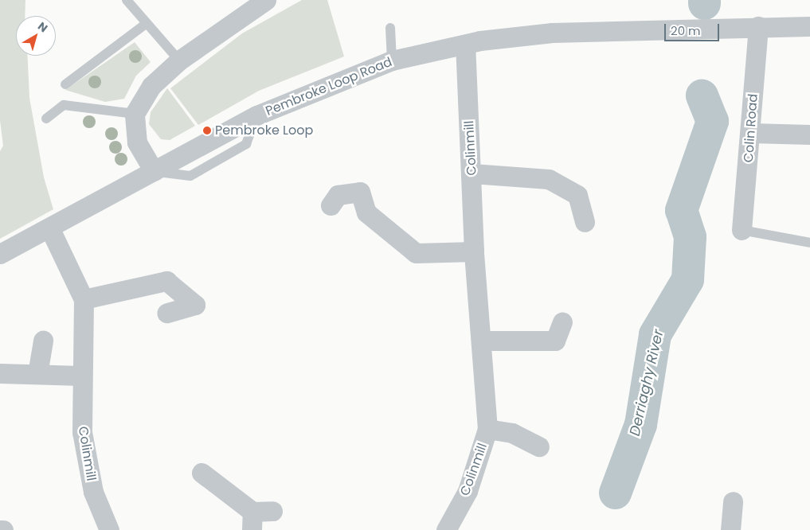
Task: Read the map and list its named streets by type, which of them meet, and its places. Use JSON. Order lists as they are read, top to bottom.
{
  "streets": {
    "street": ["Pembroke Loop Road", "Colin Road", "Colinmill"]
  },
  "crossings": [
    ["Pembroke Loop Road", "Colin Road"],
    ["Pembroke Loop Road", "Colinmill"]
  ],
  "water": ["Derriaghy River"],
  "places": ["Pembroke Loop"],
  "scale_bar": "20 m",
  "north": "top right"
}
